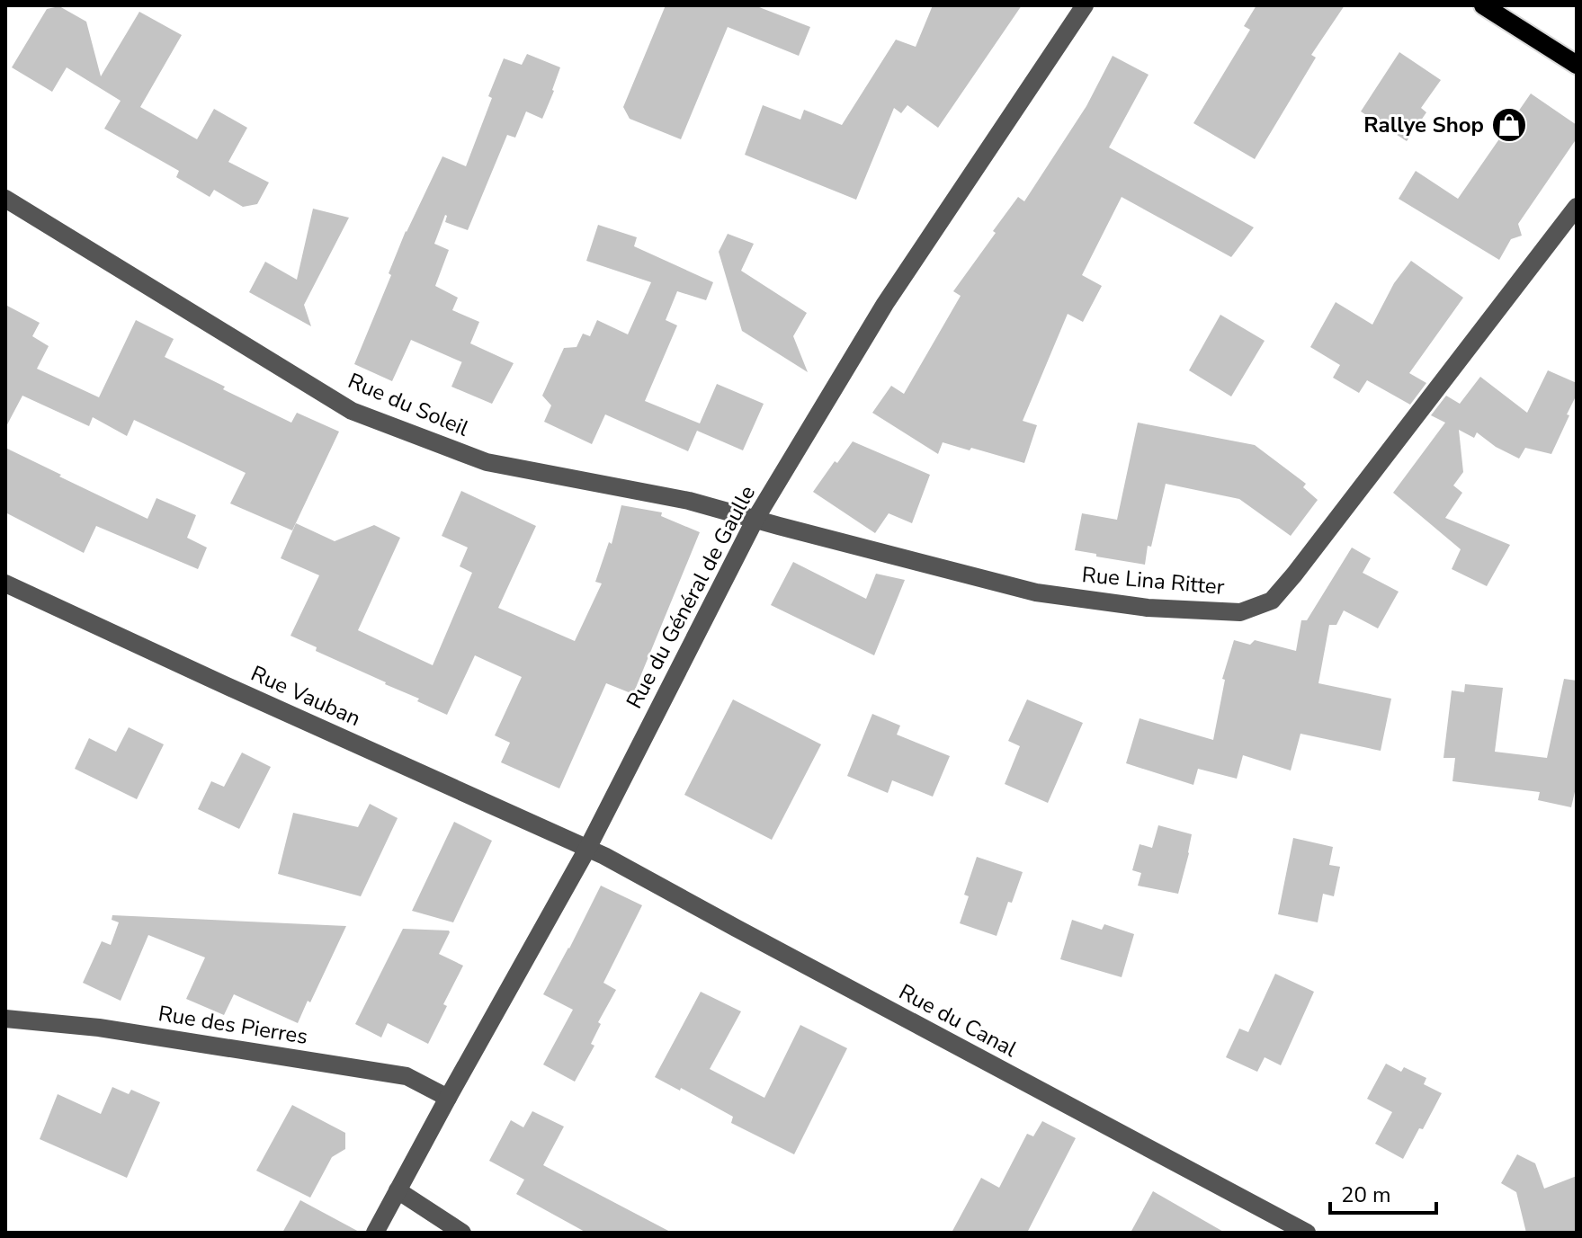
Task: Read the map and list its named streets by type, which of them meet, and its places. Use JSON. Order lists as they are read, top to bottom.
{
  "streets": {
    "street": [
      "Rue du Soleil",
      "Rue Lina Ritter",
      "Rue du Général de Gaulle",
      "Rue Vauban",
      "Rue du Canal",
      "Rue des Pierres"
    ]
  },
  "crossings": [
    ["Rue du Soleil", "Rue Lina Ritter"],
    ["Rue du Soleil", "Rue du Général de Gaulle"],
    ["Rue Lina Ritter", "Rue du Général de Gaulle"],
    ["Rue du Général de Gaulle", "Rue Vauban"],
    ["Rue du Général de Gaulle", "Rue du Canal"],
    ["Rue du Général de Gaulle", "Rue des Pierres"],
    ["Rue Vauban", "Rue du Canal"]
  ],
  "places": {
    "shop": ["Rallye Shop"]
  },
  "scale_bar": "20 m"
}
